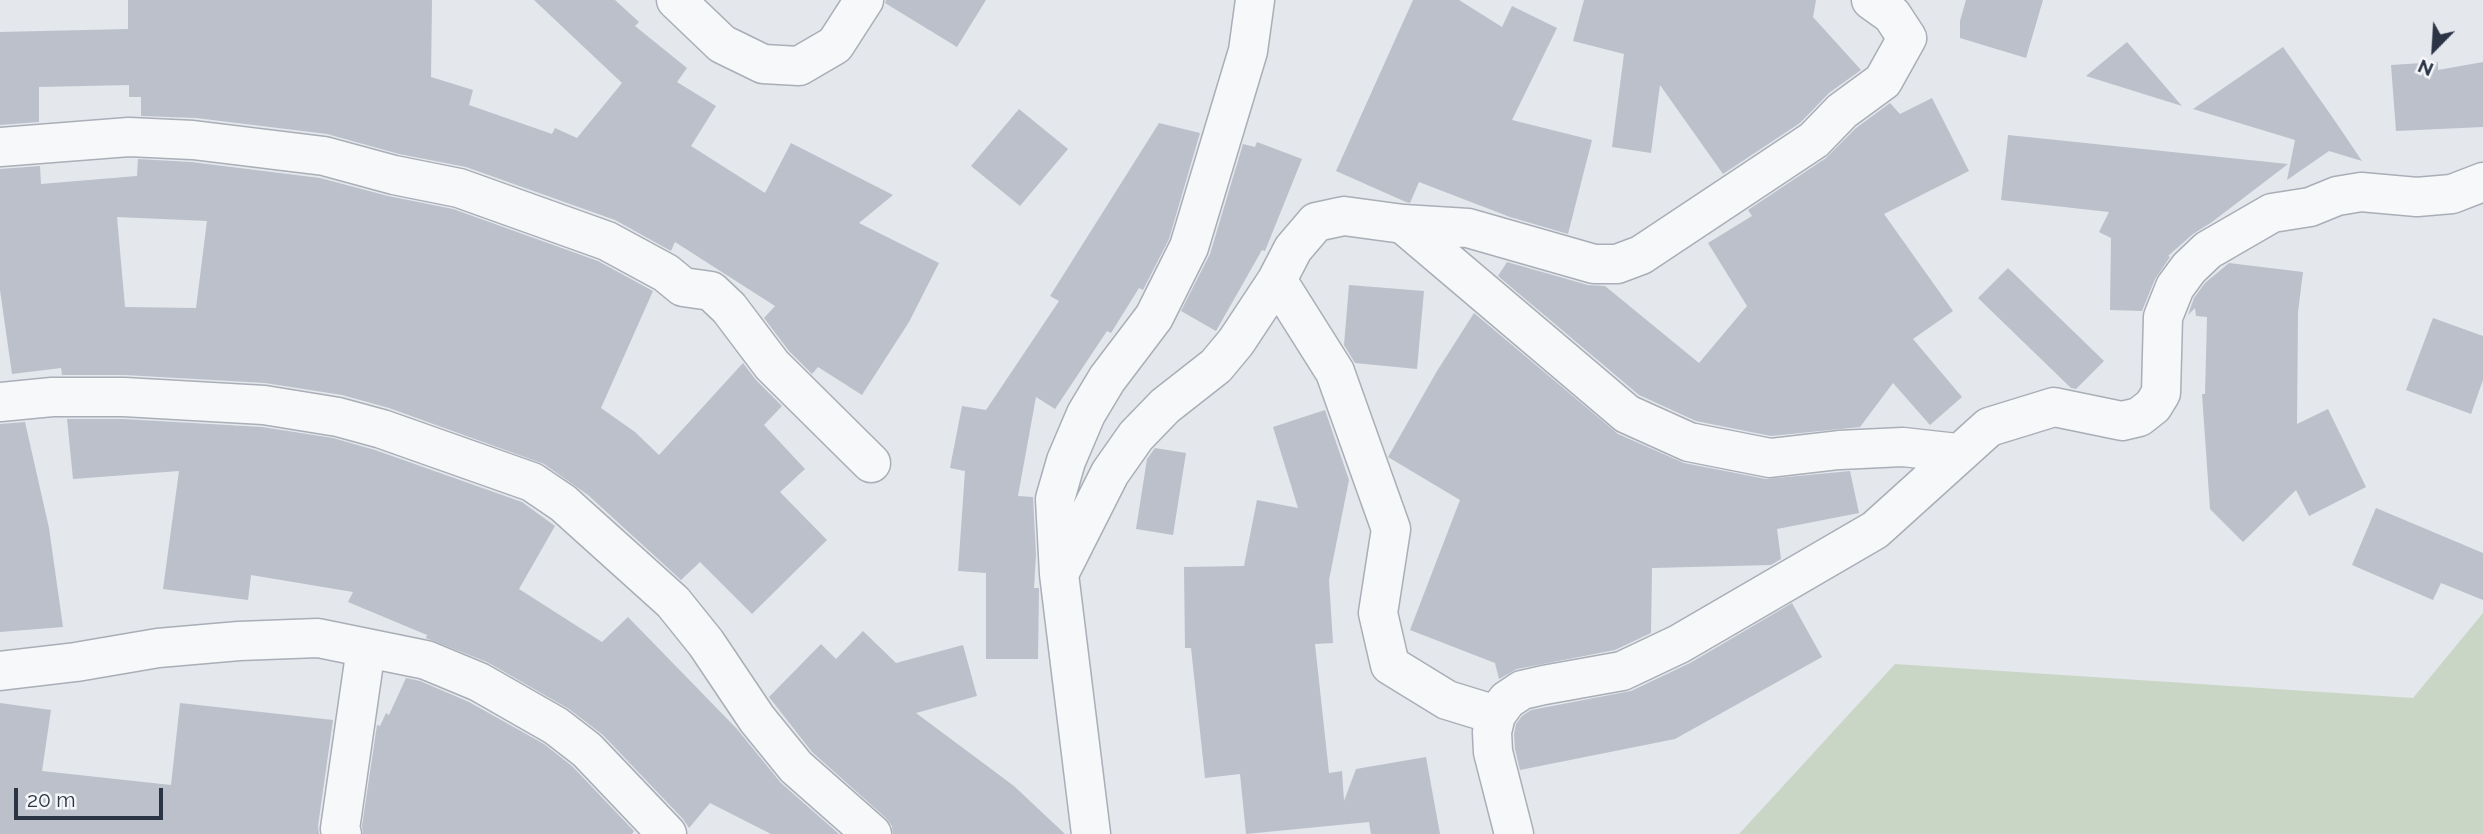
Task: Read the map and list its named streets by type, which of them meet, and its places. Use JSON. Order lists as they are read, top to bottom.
{
  "scale_bar": "20 m",
  "north": "bottom left"
}
